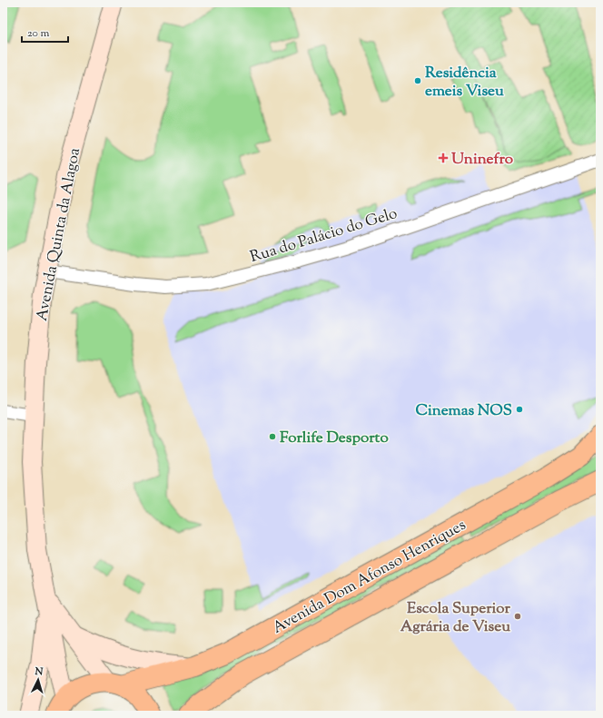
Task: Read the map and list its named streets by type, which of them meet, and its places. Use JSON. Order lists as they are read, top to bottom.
{
  "streets": {
    "main road": ["Avenida Dom Afonso Henriques"],
    "street": ["Avenida Quinta da Alagoa", "Rua do Palácio do Gelo"]
  },
  "crossings": [
    ["Avenida Quinta da Alagoa", "Rua do Palácio do Gelo"],
    ["Avenida Quinta da Alagoa", "Avenida Dom Afonso Henriques"]
  ],
  "places": {
    "other": [
      "Residência emeis Viseu",
      "Cinemas NOS",
      "Forlife Desporto",
      "Escola Superior Agrária de Viseu"
    ],
    "health": ["Uninefro"]
  },
  "scale_bar": "20 m",
  "north": "top"
}
